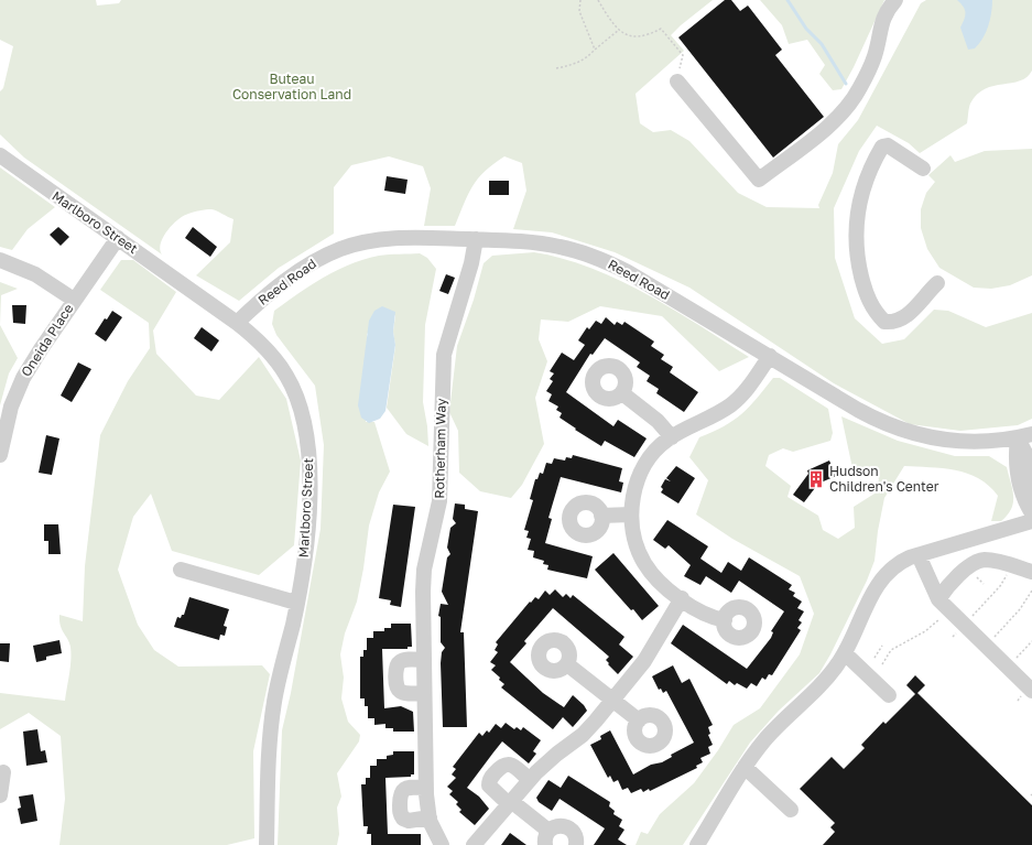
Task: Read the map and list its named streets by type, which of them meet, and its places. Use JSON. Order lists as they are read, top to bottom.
{
  "streets": {
    "street": [
      "Marlboro Street",
      "Reed Road",
      "Oneida Place",
      "Rotherham Way"
    ]
  },
  "crossings": [
    ["Marlboro Street", "Reed Road"],
    ["Marlboro Street", "Oneida Place"],
    ["Reed Road", "Rotherham Way"]
  ],
  "parks": ["Buteau Conservation Land"],
  "places": {
    "building": ["Hudson Children's Center"]
  }
}
